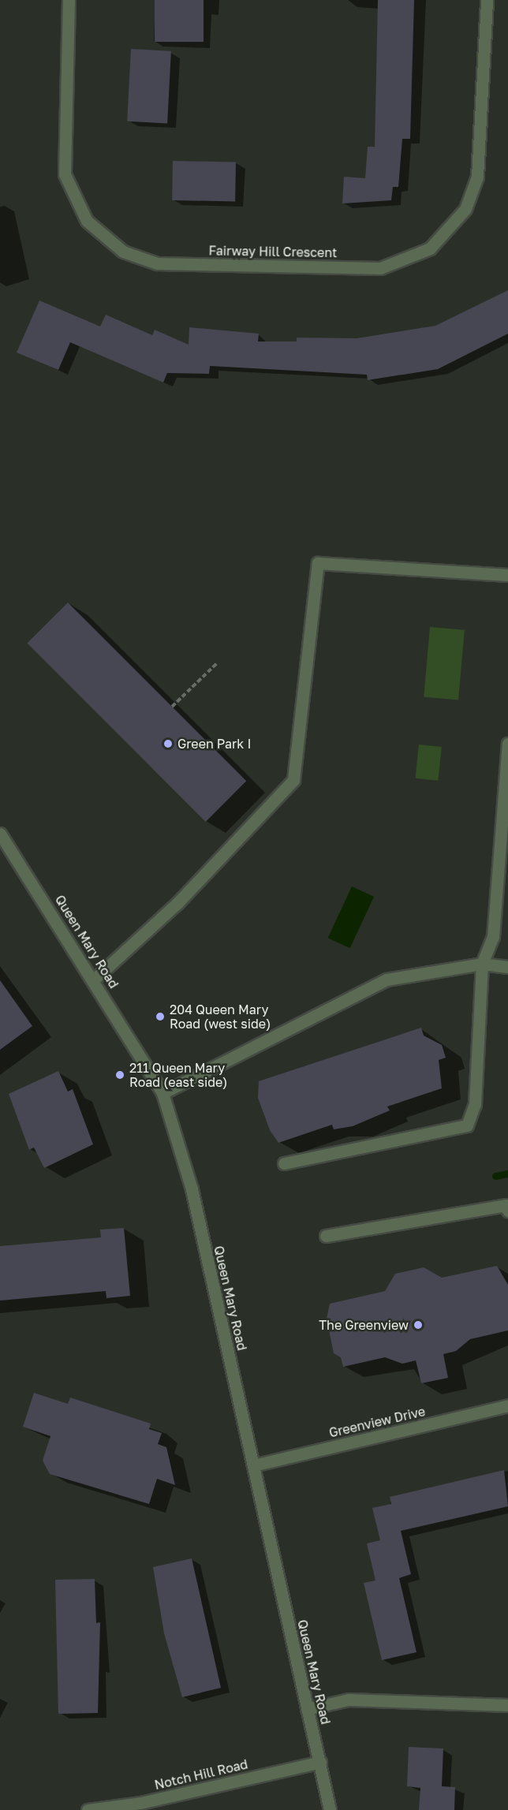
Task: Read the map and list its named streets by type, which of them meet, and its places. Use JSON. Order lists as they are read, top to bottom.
{
  "streets": {
    "street": [
      "Fairway Hill Crescent",
      "Queen Mary Road",
      "Greenview Drive",
      "Notch Hill Road"
    ]
  },
  "crossings": [
    ["Queen Mary Road", "Greenview Drive"],
    ["Queen Mary Road", "Notch Hill Road"]
  ],
  "places": [
    "Green Park I",
    "204 Queen Mary Road (west side)",
    "211 Queen Mary Road (east side)",
    "The Greenview"
  ]
}
